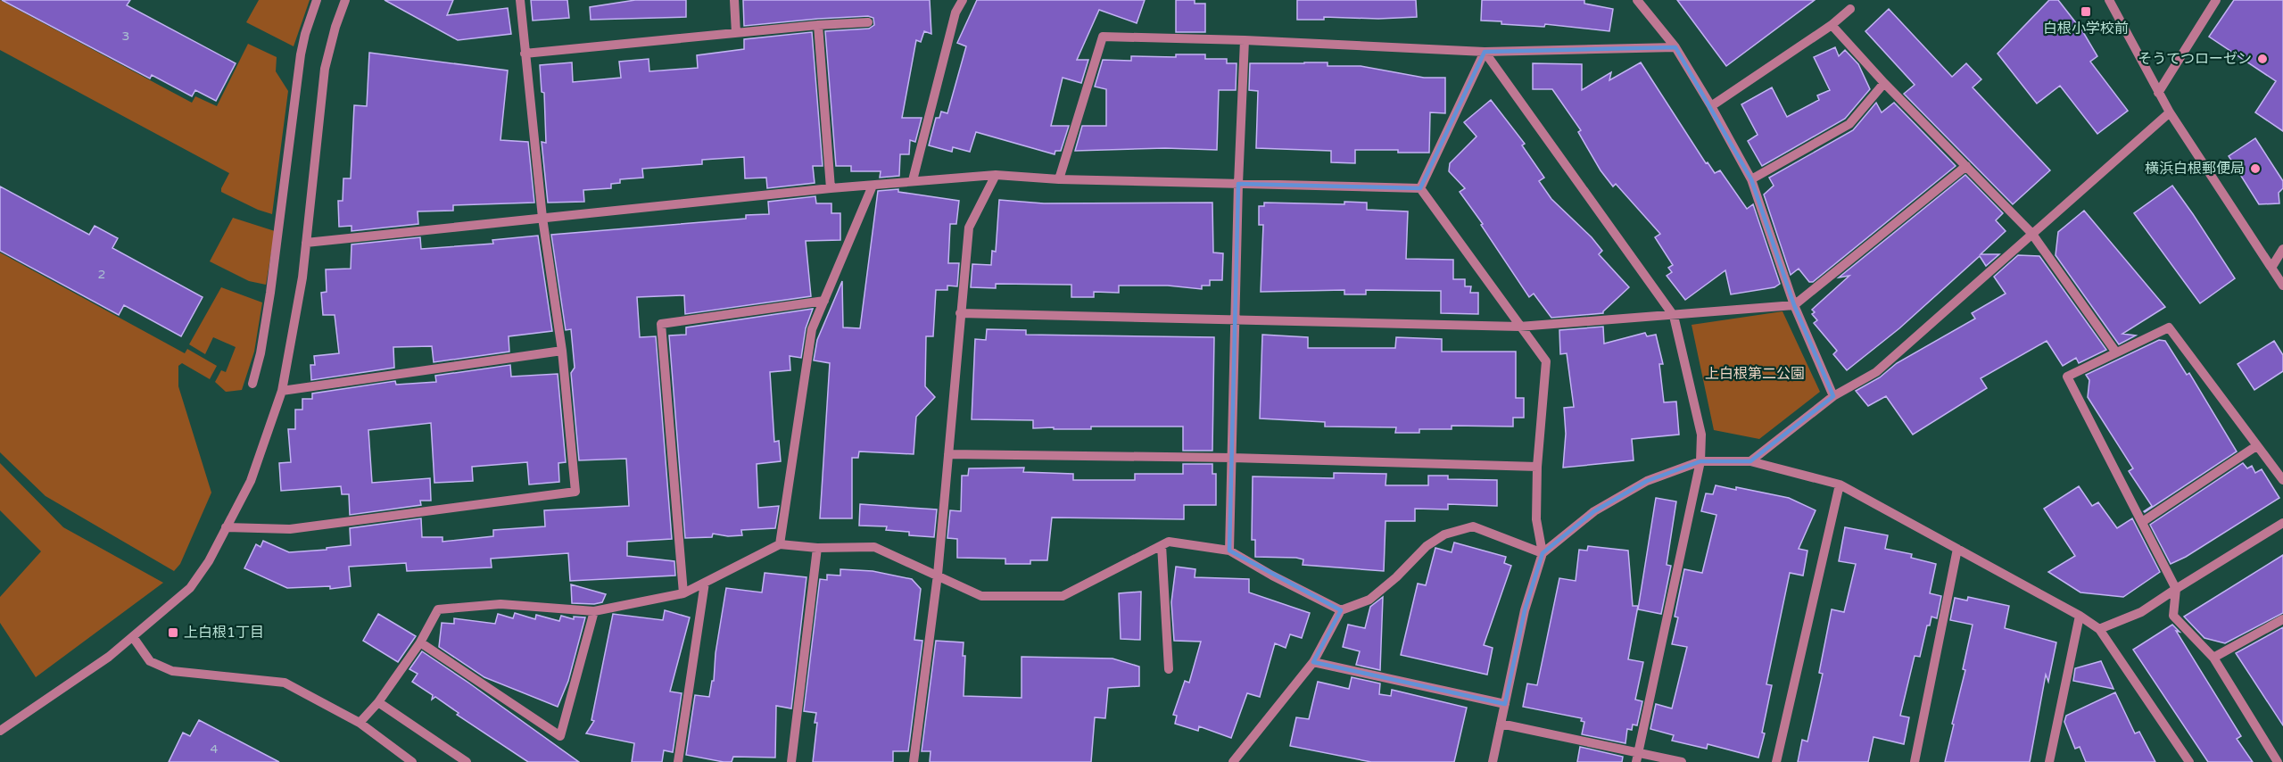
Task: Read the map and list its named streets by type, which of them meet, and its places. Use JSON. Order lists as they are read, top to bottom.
{
  "parks": ["上白根第二公園"],
  "places": {
    "transit": ["白根小学校前", "上白根1丁目"],
    "other": ["そうてつローゼン", "横浜白根郵便局"]
  },
  "house_numbers": ["3", "2", "4"]
}
